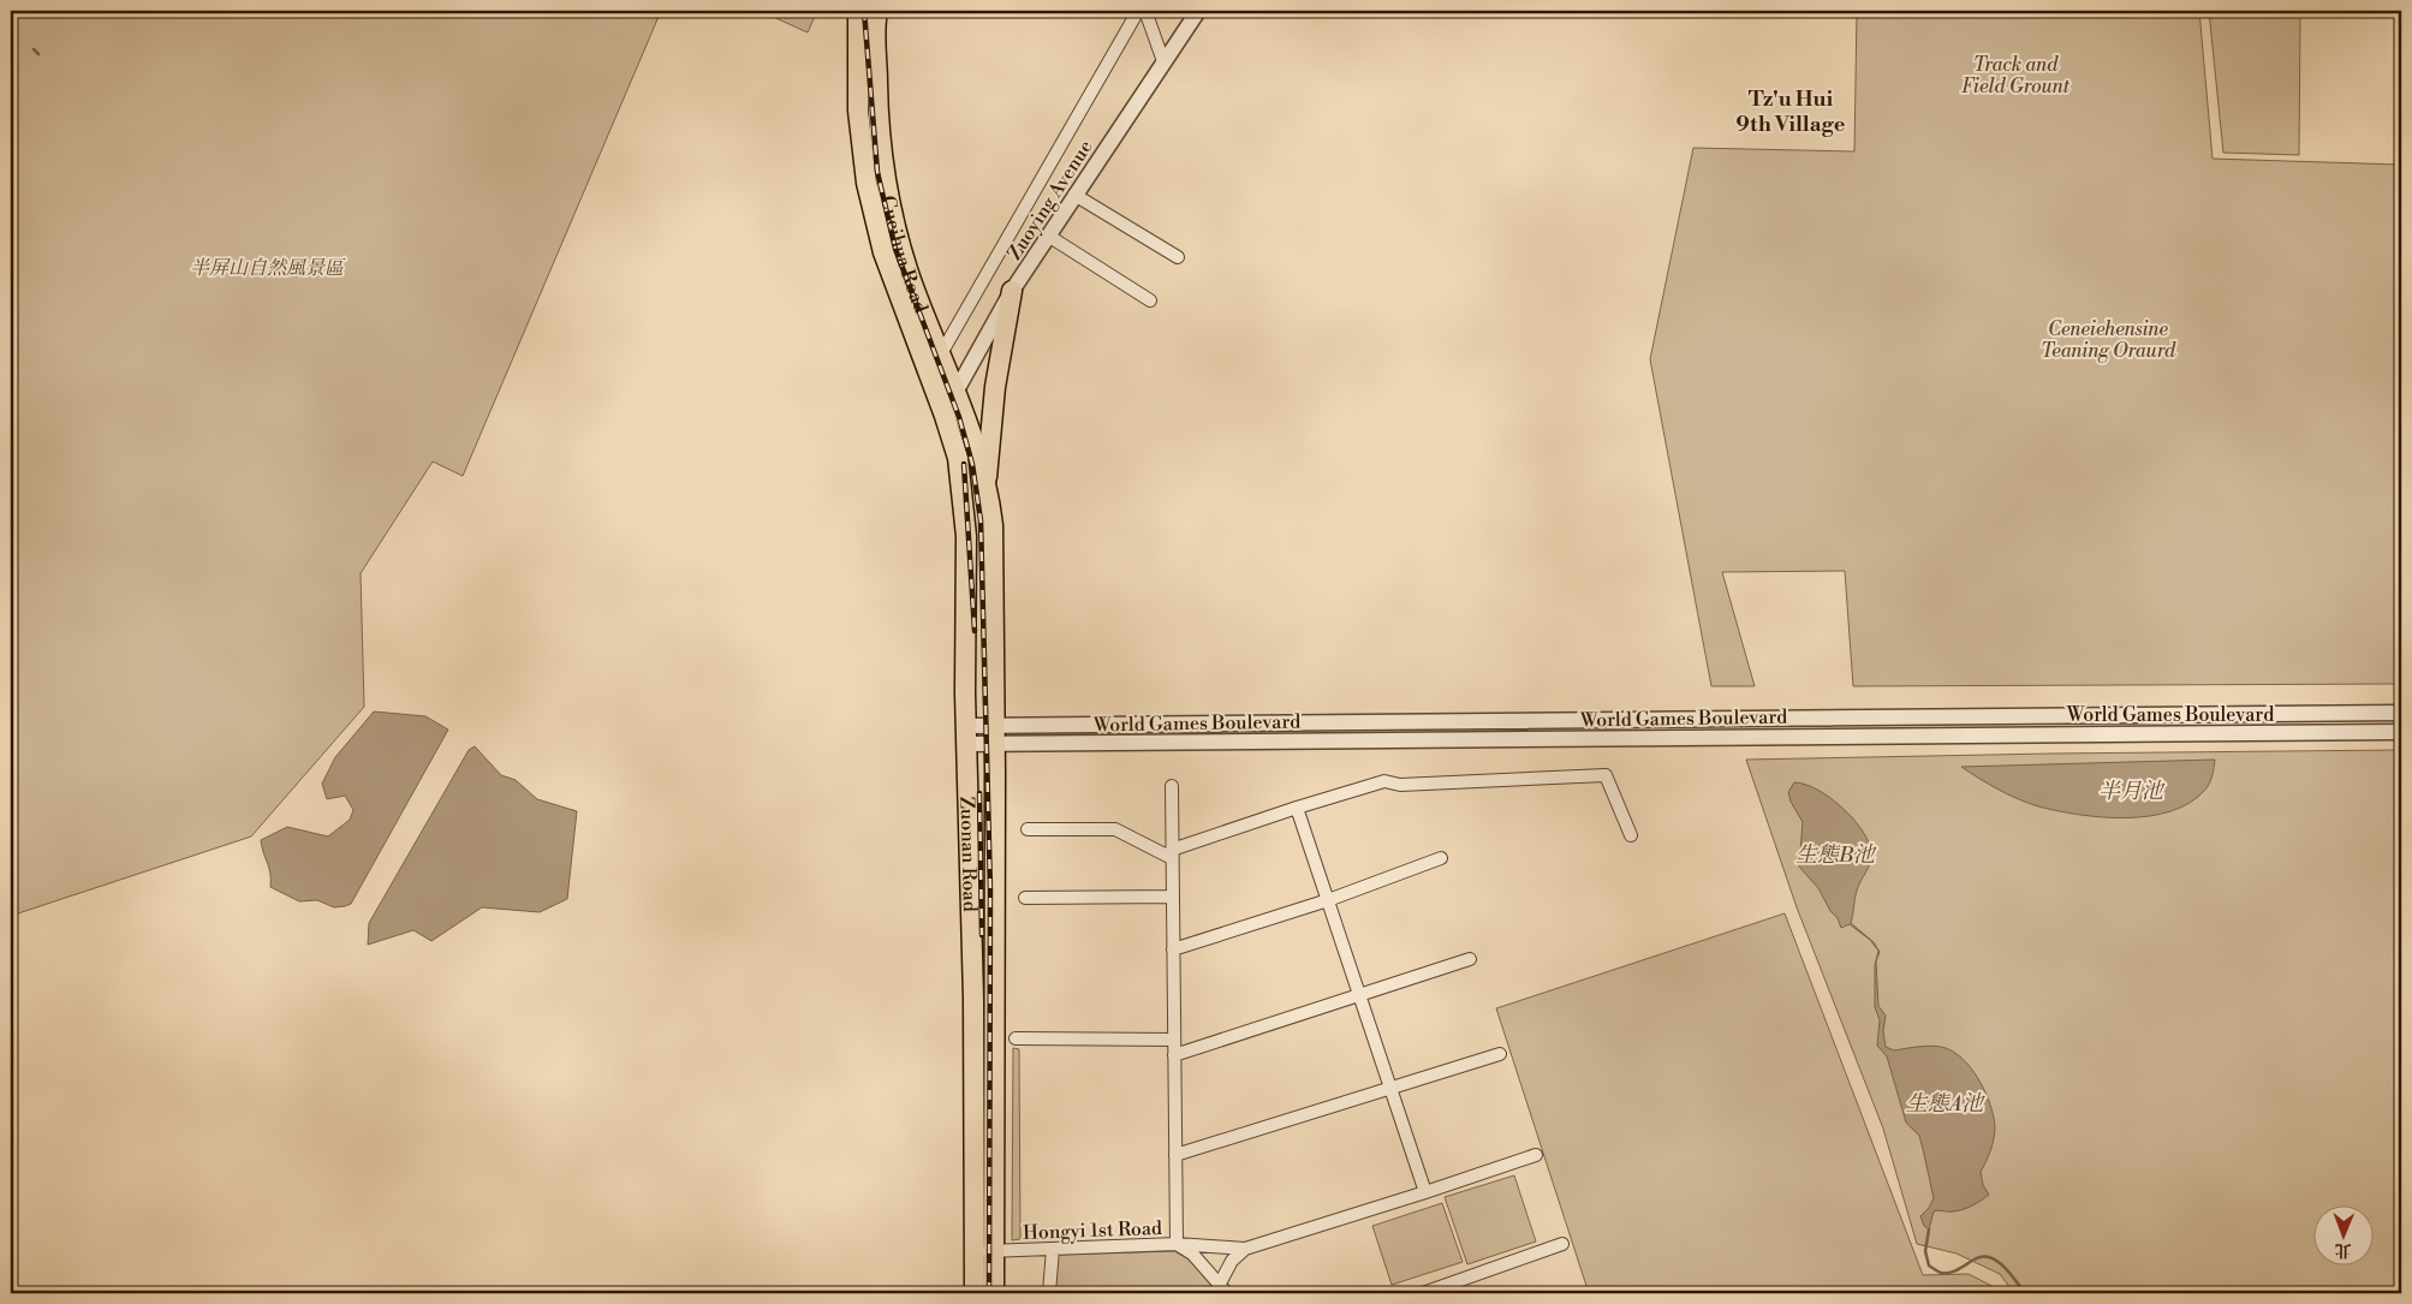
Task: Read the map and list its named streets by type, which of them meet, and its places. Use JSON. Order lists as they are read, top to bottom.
{
  "streets": {
    "main road": ["Cueihua Road", "Zuonan Road"],
    "street": ["Zuoying Avenue", "World Games Boulevard", "Hongyi 1st Road"]
  },
  "crossings": [
    ["Zuoying Avenue", "Cueihua Road"],
    ["Zuoying Avenue", "Zuonan Road"],
    ["Cueihua Road", "Zuonan Road"],
    ["World Games Boulevard", "Zuonan Road"],
    ["Zuonan Road", "Hongyi 1st Road"]
  ],
  "districts": ["Tz'u Hui 9th Village"],
  "water": ["半月池", "生態B池", "生態A池"],
  "parks": ["Track and Field Grount", "半屏山自然風景區", "Ceneiehensine Teaning Oraurd"],
  "north": "bottom"
}
